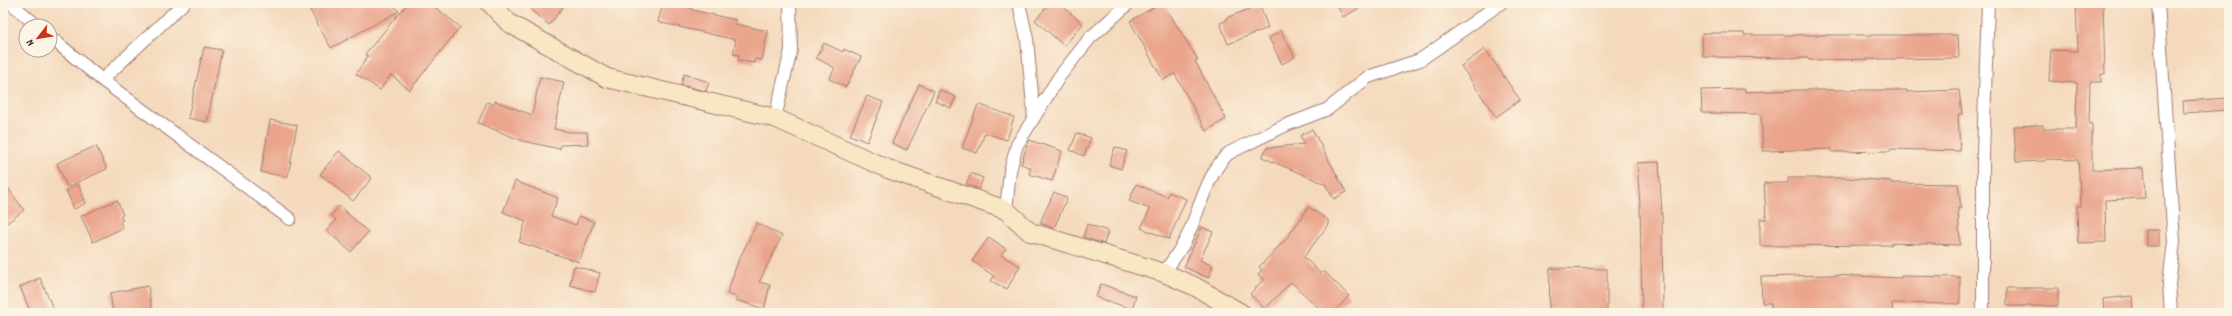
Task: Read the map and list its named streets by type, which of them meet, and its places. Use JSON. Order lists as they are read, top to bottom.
{
  "north": "bottom left"
}
